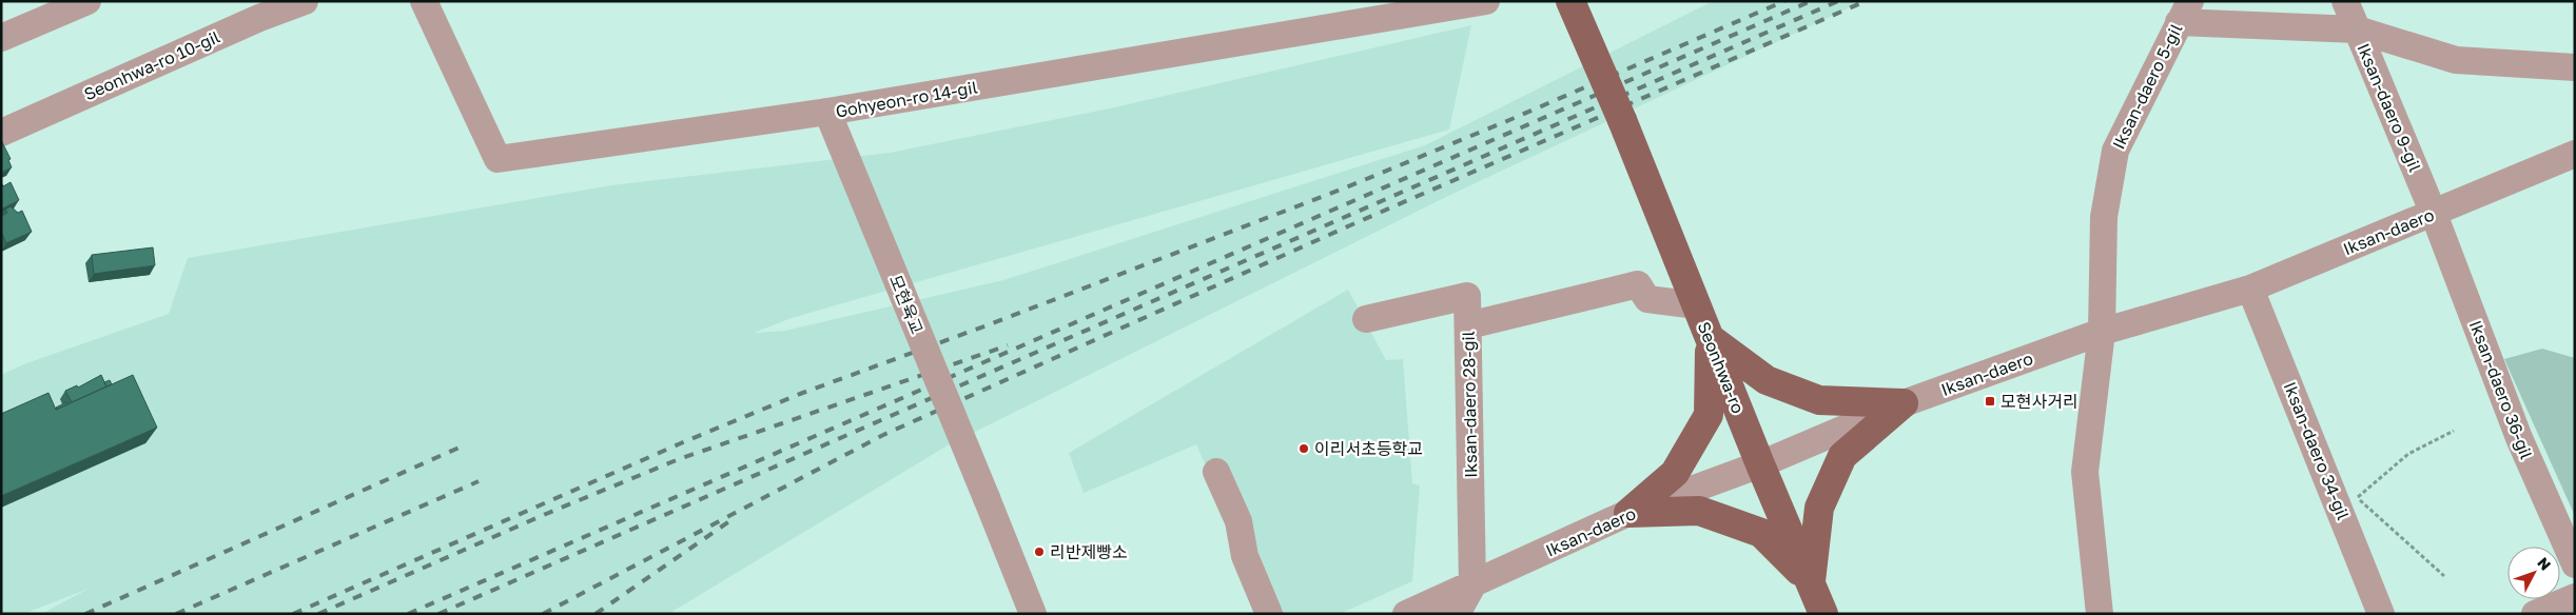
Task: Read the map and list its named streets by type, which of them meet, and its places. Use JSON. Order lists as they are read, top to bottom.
{
  "streets": {
    "main road": ["Seonhwa-ro"],
    "street": [
      "Seonhwa-ro 10-gil",
      "Iksan-daero 5-gil",
      "Gohyeon-ro 14-gil",
      "Iksan-daero 9-gil",
      "Iksan-daero",
      "모현육교",
      "Iksan-daero 36-gil",
      "Iksan-daero 28-gil",
      "Iksan-daero 34-gil"
    ]
  },
  "crossings": [
    ["Iksan-daero 5-gil", "Iksan-daero"],
    ["Gohyeon-ro 14-gil", "모현육교"],
    ["Iksan-daero 9-gil", "Iksan-daero"],
    ["Iksan-daero 9-gil", "Iksan-daero 36-gil"],
    ["Iksan-daero", "Seonhwa-ro"],
    ["Iksan-daero", "Iksan-daero 36-gil"],
    ["Iksan-daero", "Iksan-daero 28-gil"],
    ["Iksan-daero", "Iksan-daero 34-gil"]
  ],
  "places": {
    "transit": ["모현사거리"],
    "other": ["이리서초등학교", "리반제빵소"]
  },
  "north": "top right"
}
